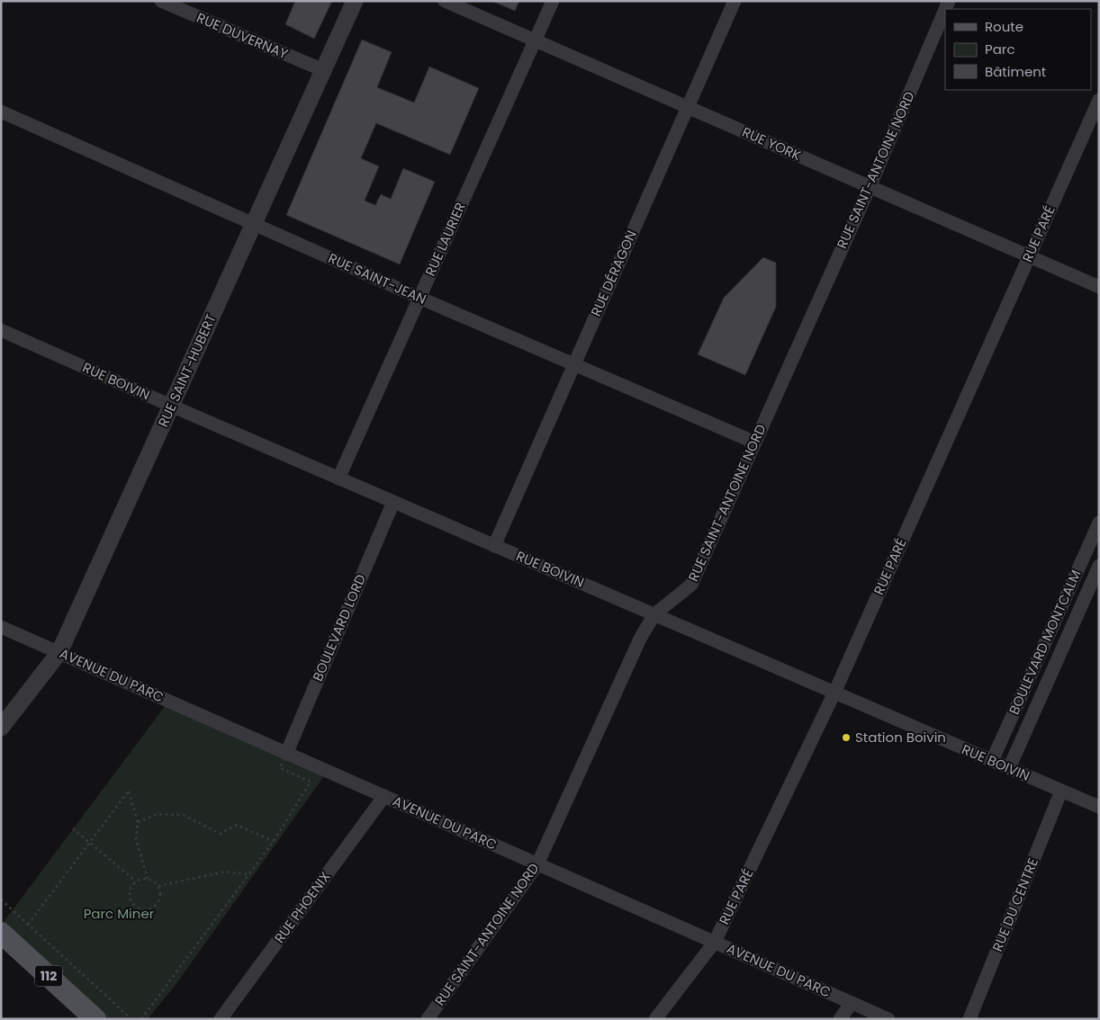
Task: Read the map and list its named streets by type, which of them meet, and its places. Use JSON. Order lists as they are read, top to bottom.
{
  "streets": {
    "main road": ["112"],
    "street": [
      "RUE DUVERNAY",
      "RUE YORK",
      "RUE SAINT-ANTOINE NORD",
      "RUE PARÉ",
      "RUE LAURIER",
      "RUE DÉRAGON",
      "RUE SAINT-JEAN",
      "RUE SAINT-HUBERT",
      "RUE BOIVIN",
      "BOULEVARD LORD",
      "BOULEVARD MONTCALM",
      "AVENUE DU PARC",
      "RUE DU CENTRE",
      "RUE PHOENIX"
    ]
  },
  "crossings": [
    ["RUE DUVERNAY", "RUE SAINT-HUBERT"],
    ["RUE YORK", "RUE SAINT-ANTOINE NORD"],
    ["RUE YORK", "RUE PARÉ"],
    ["RUE YORK", "RUE LAURIER"],
    ["RUE YORK", "RUE DÉRAGON"],
    ["RUE SAINT-ANTOINE NORD", "RUE SAINT-JEAN"],
    ["RUE SAINT-ANTOINE NORD", "RUE BOIVIN"],
    ["RUE SAINT-ANTOINE NORD", "AVENUE DU PARC"],
    ["RUE PARÉ", "RUE BOIVIN"],
    ["RUE PARÉ", "AVENUE DU PARC"],
    ["RUE LAURIER", "RUE SAINT-JEAN"],
    ["RUE LAURIER", "RUE BOIVIN"],
    ["RUE DÉRAGON", "RUE SAINT-JEAN"],
    ["RUE DÉRAGON", "RUE BOIVIN"],
    ["RUE SAINT-JEAN", "RUE SAINT-HUBERT"],
    ["RUE SAINT-HUBERT", "RUE BOIVIN"],
    ["RUE SAINT-HUBERT", "AVENUE DU PARC"],
    ["RUE BOIVIN", "BOULEVARD LORD"],
    ["RUE BOIVIN", "BOULEVARD MONTCALM"],
    ["RUE BOIVIN", "RUE DU CENTRE"],
    ["BOULEVARD LORD", "AVENUE DU PARC"],
    ["AVENUE DU PARC", "RUE PHOENIX"]
  ],
  "parks": ["Parc Miner"],
  "places": ["Station Boivin"],
  "legend": ["Route", "Parc", "Bâtiment"]
}
